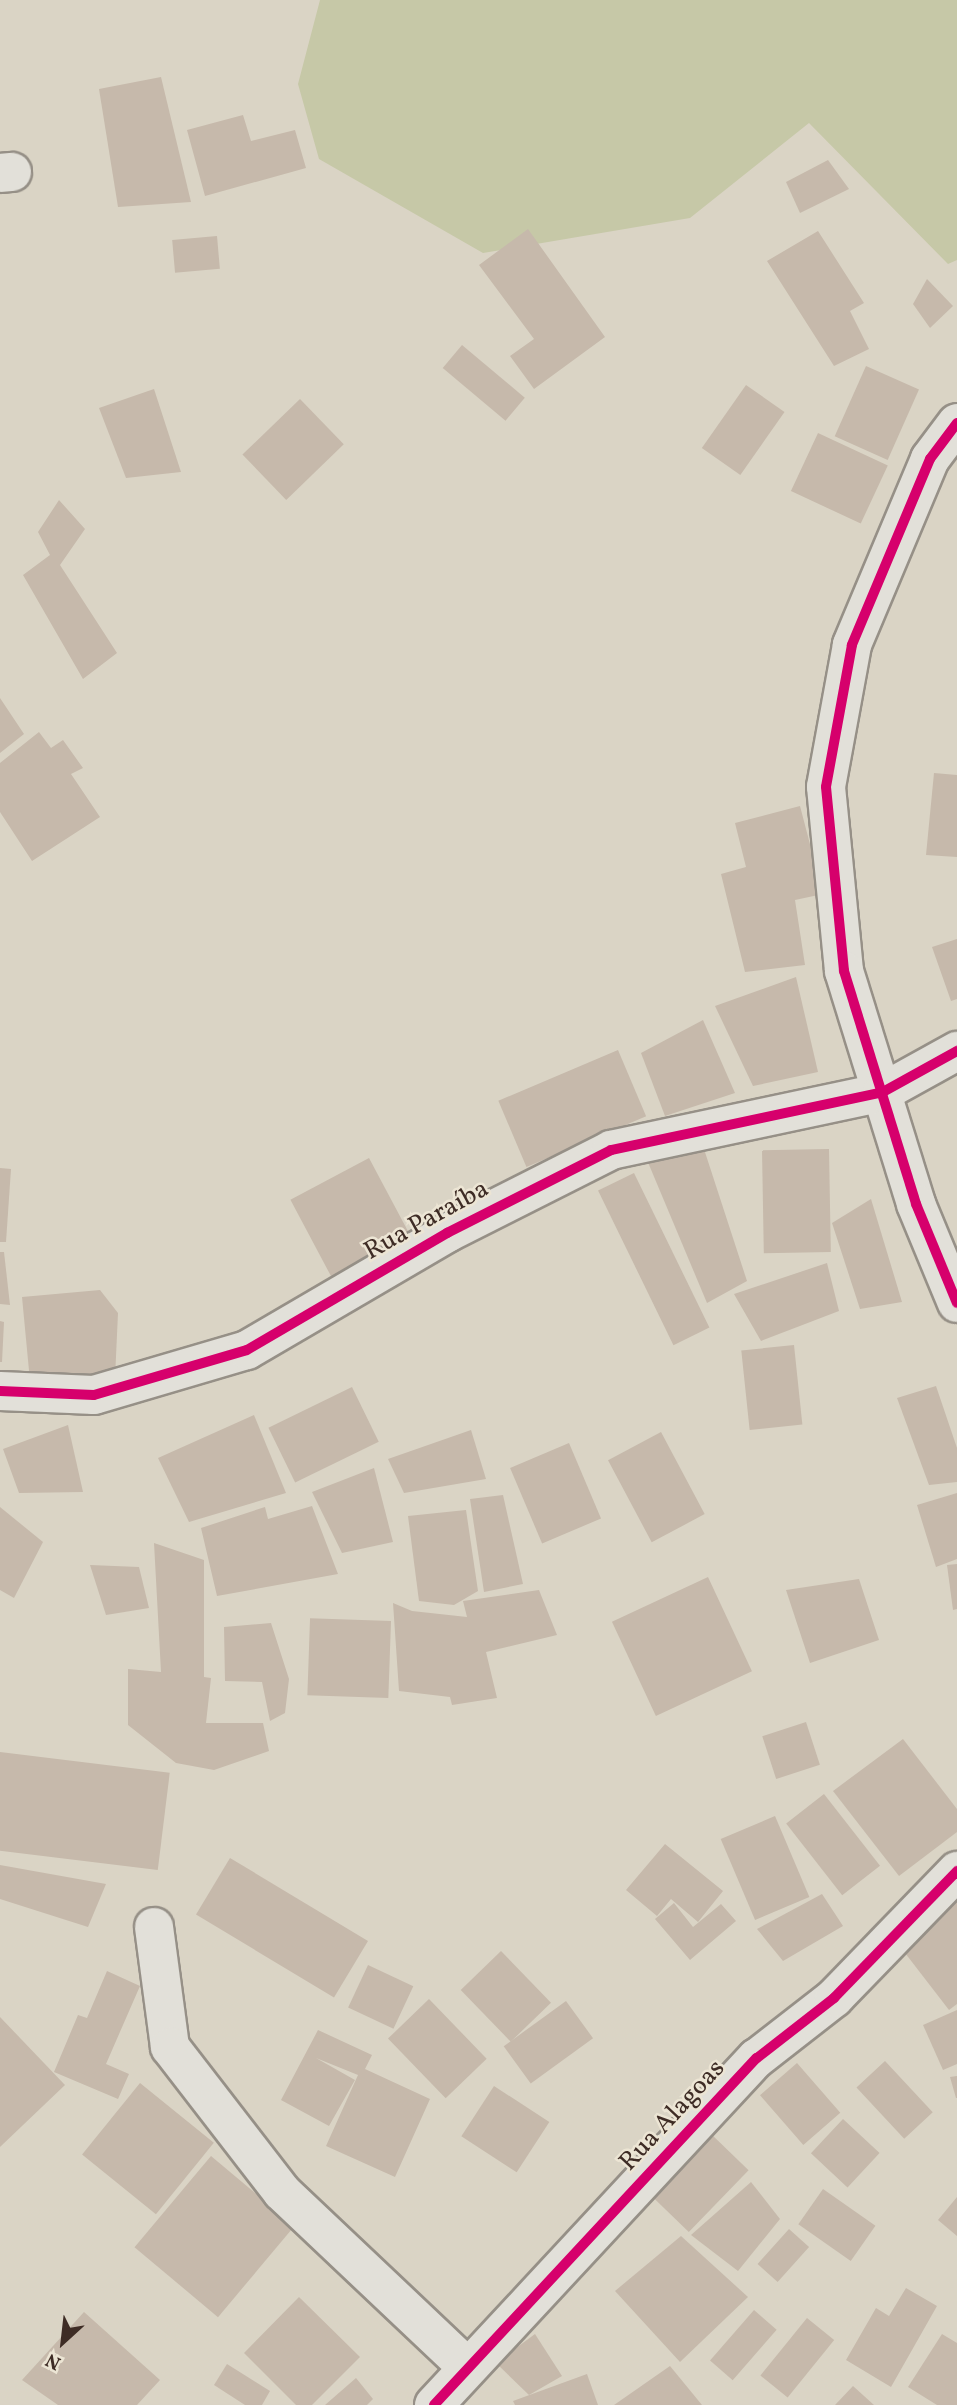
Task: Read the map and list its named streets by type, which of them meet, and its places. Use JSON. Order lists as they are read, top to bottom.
{
  "streets": {
    "street": ["Rua Paraíba", "Rua Alagoas"]
  },
  "north": "bottom left"
}
